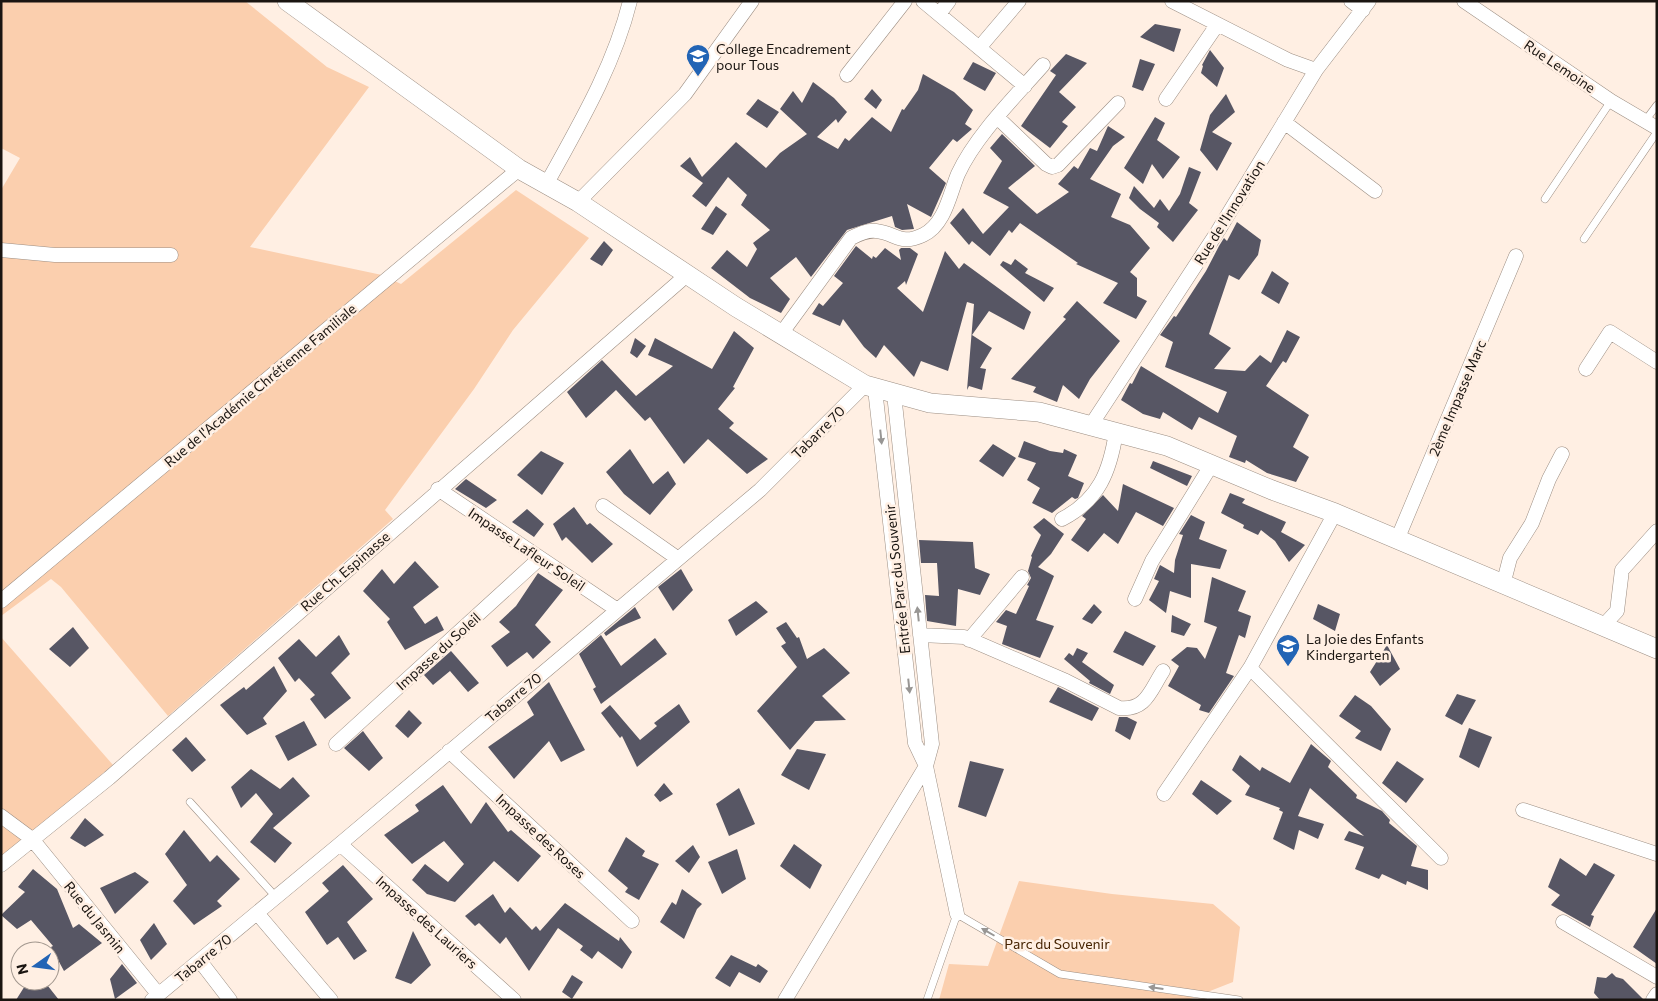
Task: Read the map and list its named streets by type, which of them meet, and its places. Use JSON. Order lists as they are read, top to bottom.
{
  "streets": {
    "street": [
      "Rue Lemoine",
      "Rue de l'Innovation",
      "Rue de l'Académie Chrétienne Familiale",
      "2ème Impasse Marc",
      "Tabarre 70",
      "Impasse Lafleur Soleil",
      "Rue Ch. Espinasse",
      "Entrée Parc du Souvenir",
      "Impasse du Soleil",
      "Impasse des Roses",
      "Rue du Jasmin",
      "Impasse des Lauriers"
    ]
  },
  "crossings": [
    ["Tabarre 70", "Impasse Lafleur Soleil"],
    ["Tabarre 70", "Entrée Parc du Souvenir"],
    ["Tabarre 70", "Impasse des Roses"],
    ["Tabarre 70", "Rue du Jasmin"],
    ["Tabarre 70", "Impasse des Lauriers"],
    ["Impasse Lafleur Soleil", "Rue Ch. Espinasse"],
    ["Impasse Lafleur Soleil", "Impasse du Soleil"],
    ["Rue Ch. Espinasse", "Rue du Jasmin"]
  ],
  "parks": ["Parc du Souvenir"],
  "places": {
    "school or university": ["College Encadrement pour Tous", "La Joie des Enfants Kindergarten"]
  },
  "north": "left"
}
